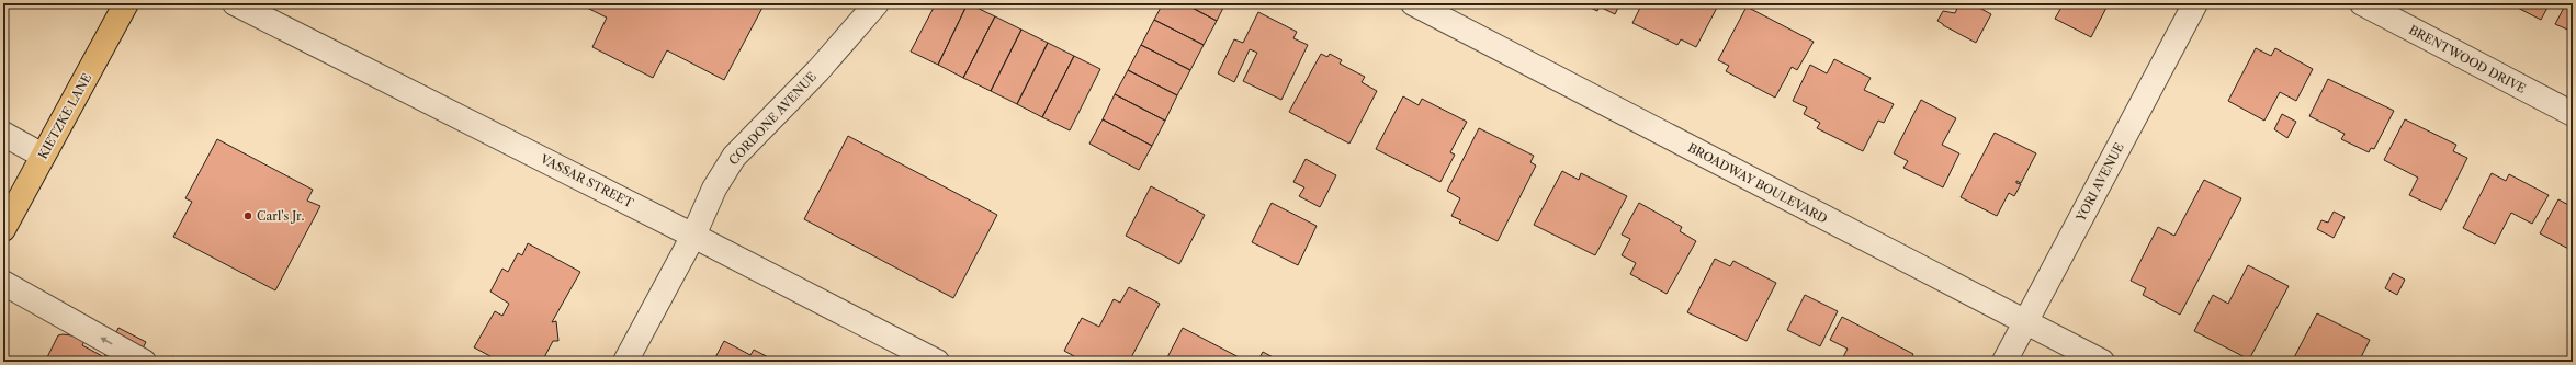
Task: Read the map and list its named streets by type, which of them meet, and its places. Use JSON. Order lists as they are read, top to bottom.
{
  "streets": {
    "main road": ["KIETZKE LANE"],
    "street": [
      "BRENTWOOD DRIVE",
      "CORDONE AVENUE",
      "VASSAR STREET",
      "YORI AVENUE",
      "BROADWAY BOULEVARD"
    ]
  },
  "crossings": [
    ["CORDONE AVENUE", "VASSAR STREET"],
    ["YORI AVENUE", "BROADWAY BOULEVARD"]
  ],
  "places": ["Carl's Jr."]
}
